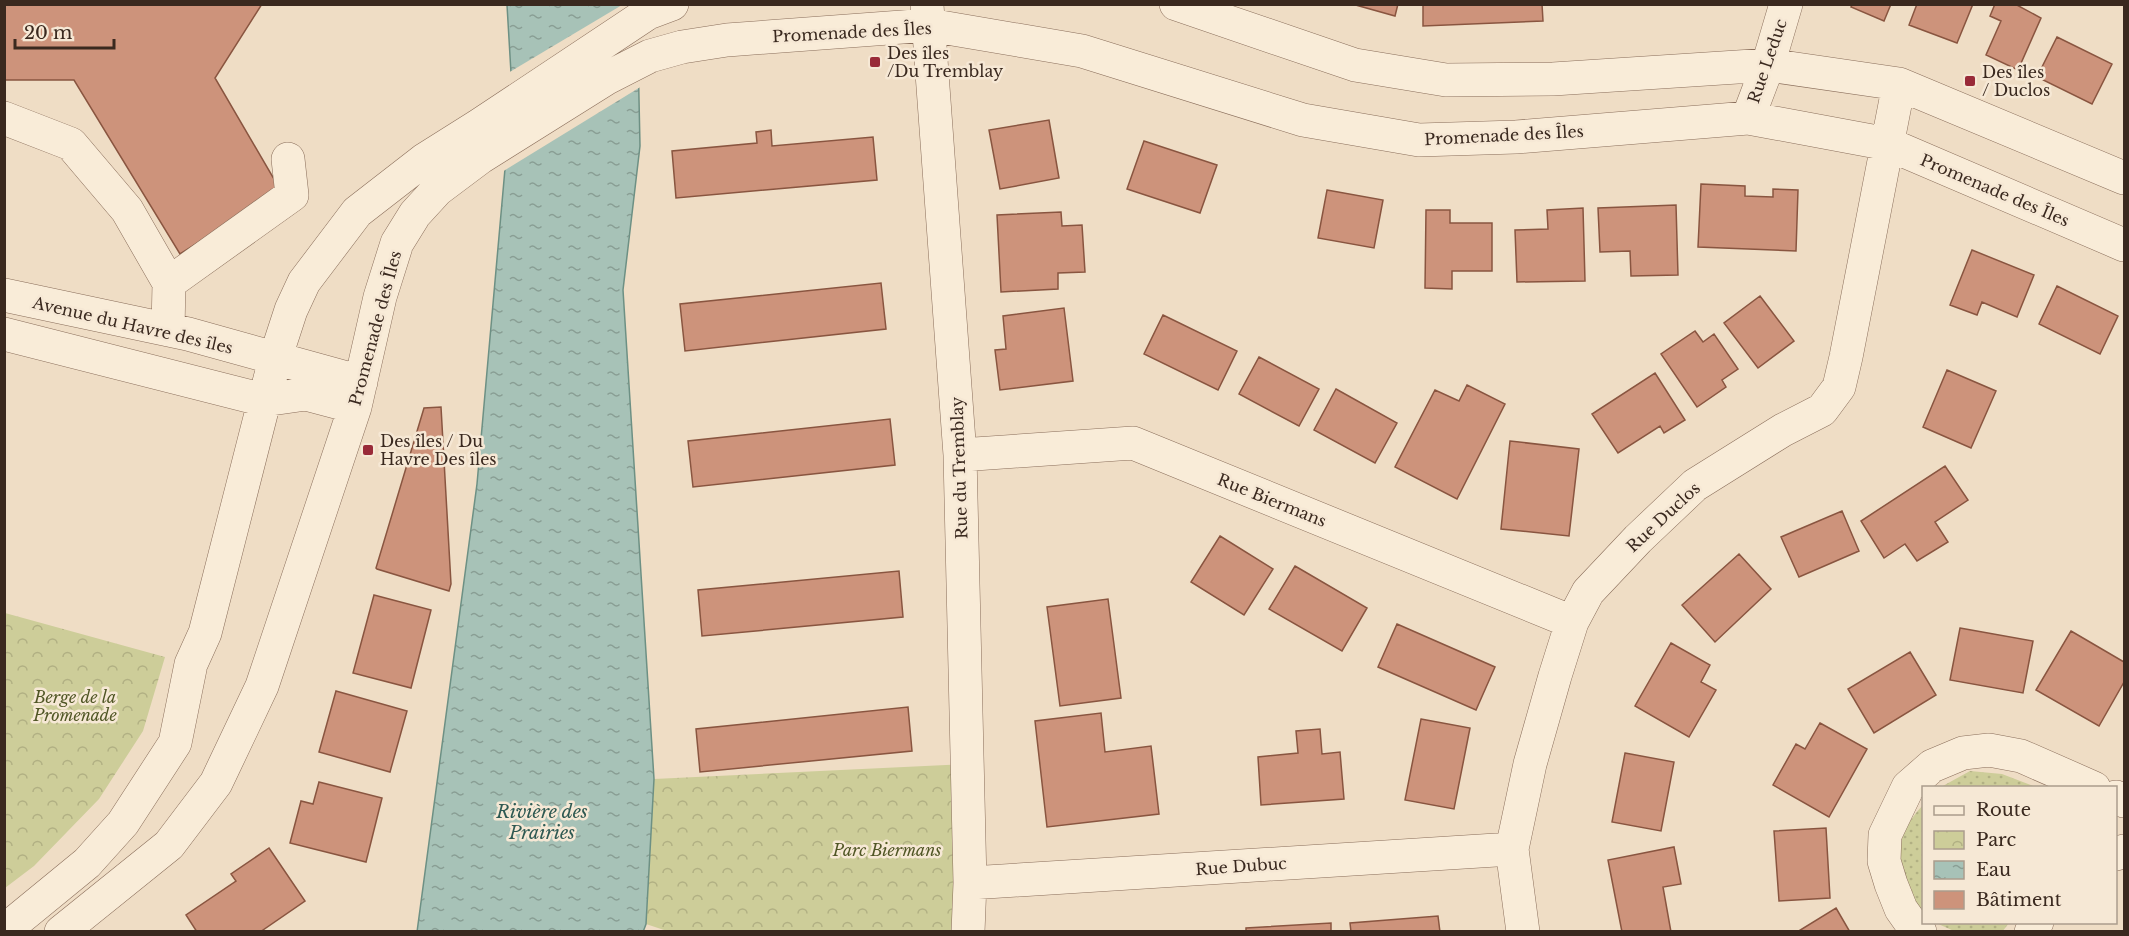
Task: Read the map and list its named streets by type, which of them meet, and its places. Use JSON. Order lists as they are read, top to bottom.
{
  "streets": {
    "street": [
      "Promenade des Îles",
      "Rue Leduc",
      "Avenue du Havre des îles",
      "Rue du Tremblay",
      "Rue Biermans",
      "Rue Duclos",
      "Rue Dubuc"
    ]
  },
  "crossings": [
    ["Promenade des Îles", "Rue Leduc"],
    ["Promenade des Îles", "Avenue du Havre des îles"],
    ["Promenade des Îles", "Rue du Tremblay"],
    ["Promenade des Îles", "Rue Duclos"],
    ["Rue du Tremblay", "Rue Biermans"],
    ["Rue du Tremblay", "Rue Dubuc"],
    ["Rue Biermans", "Rue Duclos"],
    ["Rue Duclos", "Rue Dubuc"]
  ],
  "water": ["Rivière des Prairies"],
  "parks": ["Berge de la Promenade", "Parc Biermans"],
  "places": {
    "transit": ["Des îles /Du Tremblay", "Des îles / Duclos", "Des îles / Du Havre Des îles"]
  },
  "legend": [
    "Route",
    "Parc",
    "Eau",
    "Bâtiment"
  ],
  "scale_bar": "20 m"
}
